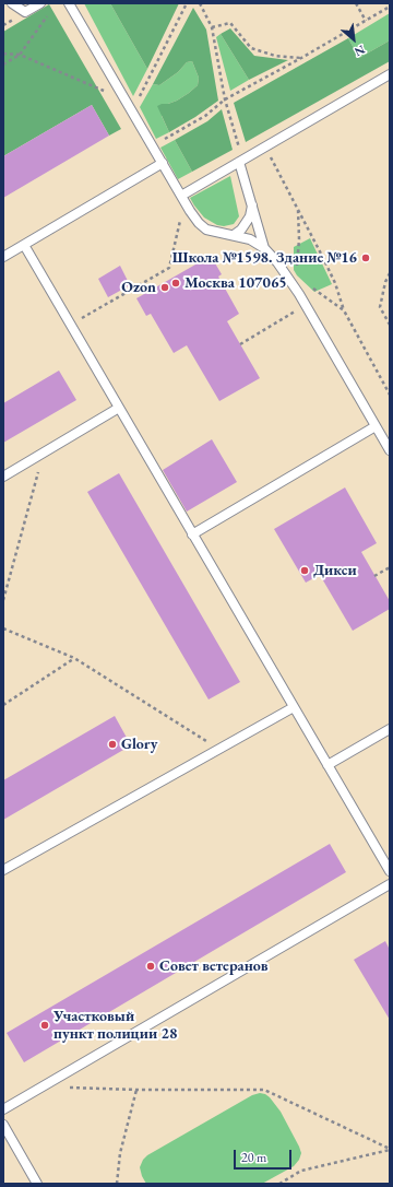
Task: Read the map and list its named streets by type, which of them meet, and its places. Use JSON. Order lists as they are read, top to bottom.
{
  "places": [
    "Школа №1598. Здание №16",
    "Москва 107065",
    "Ozon",
    "Дикси",
    "Glory",
    "Совет ветеранов",
    "Участковый пункт полиции 28"
  ],
  "scale_bar": "20 m",
  "north": "bottom right"
}
